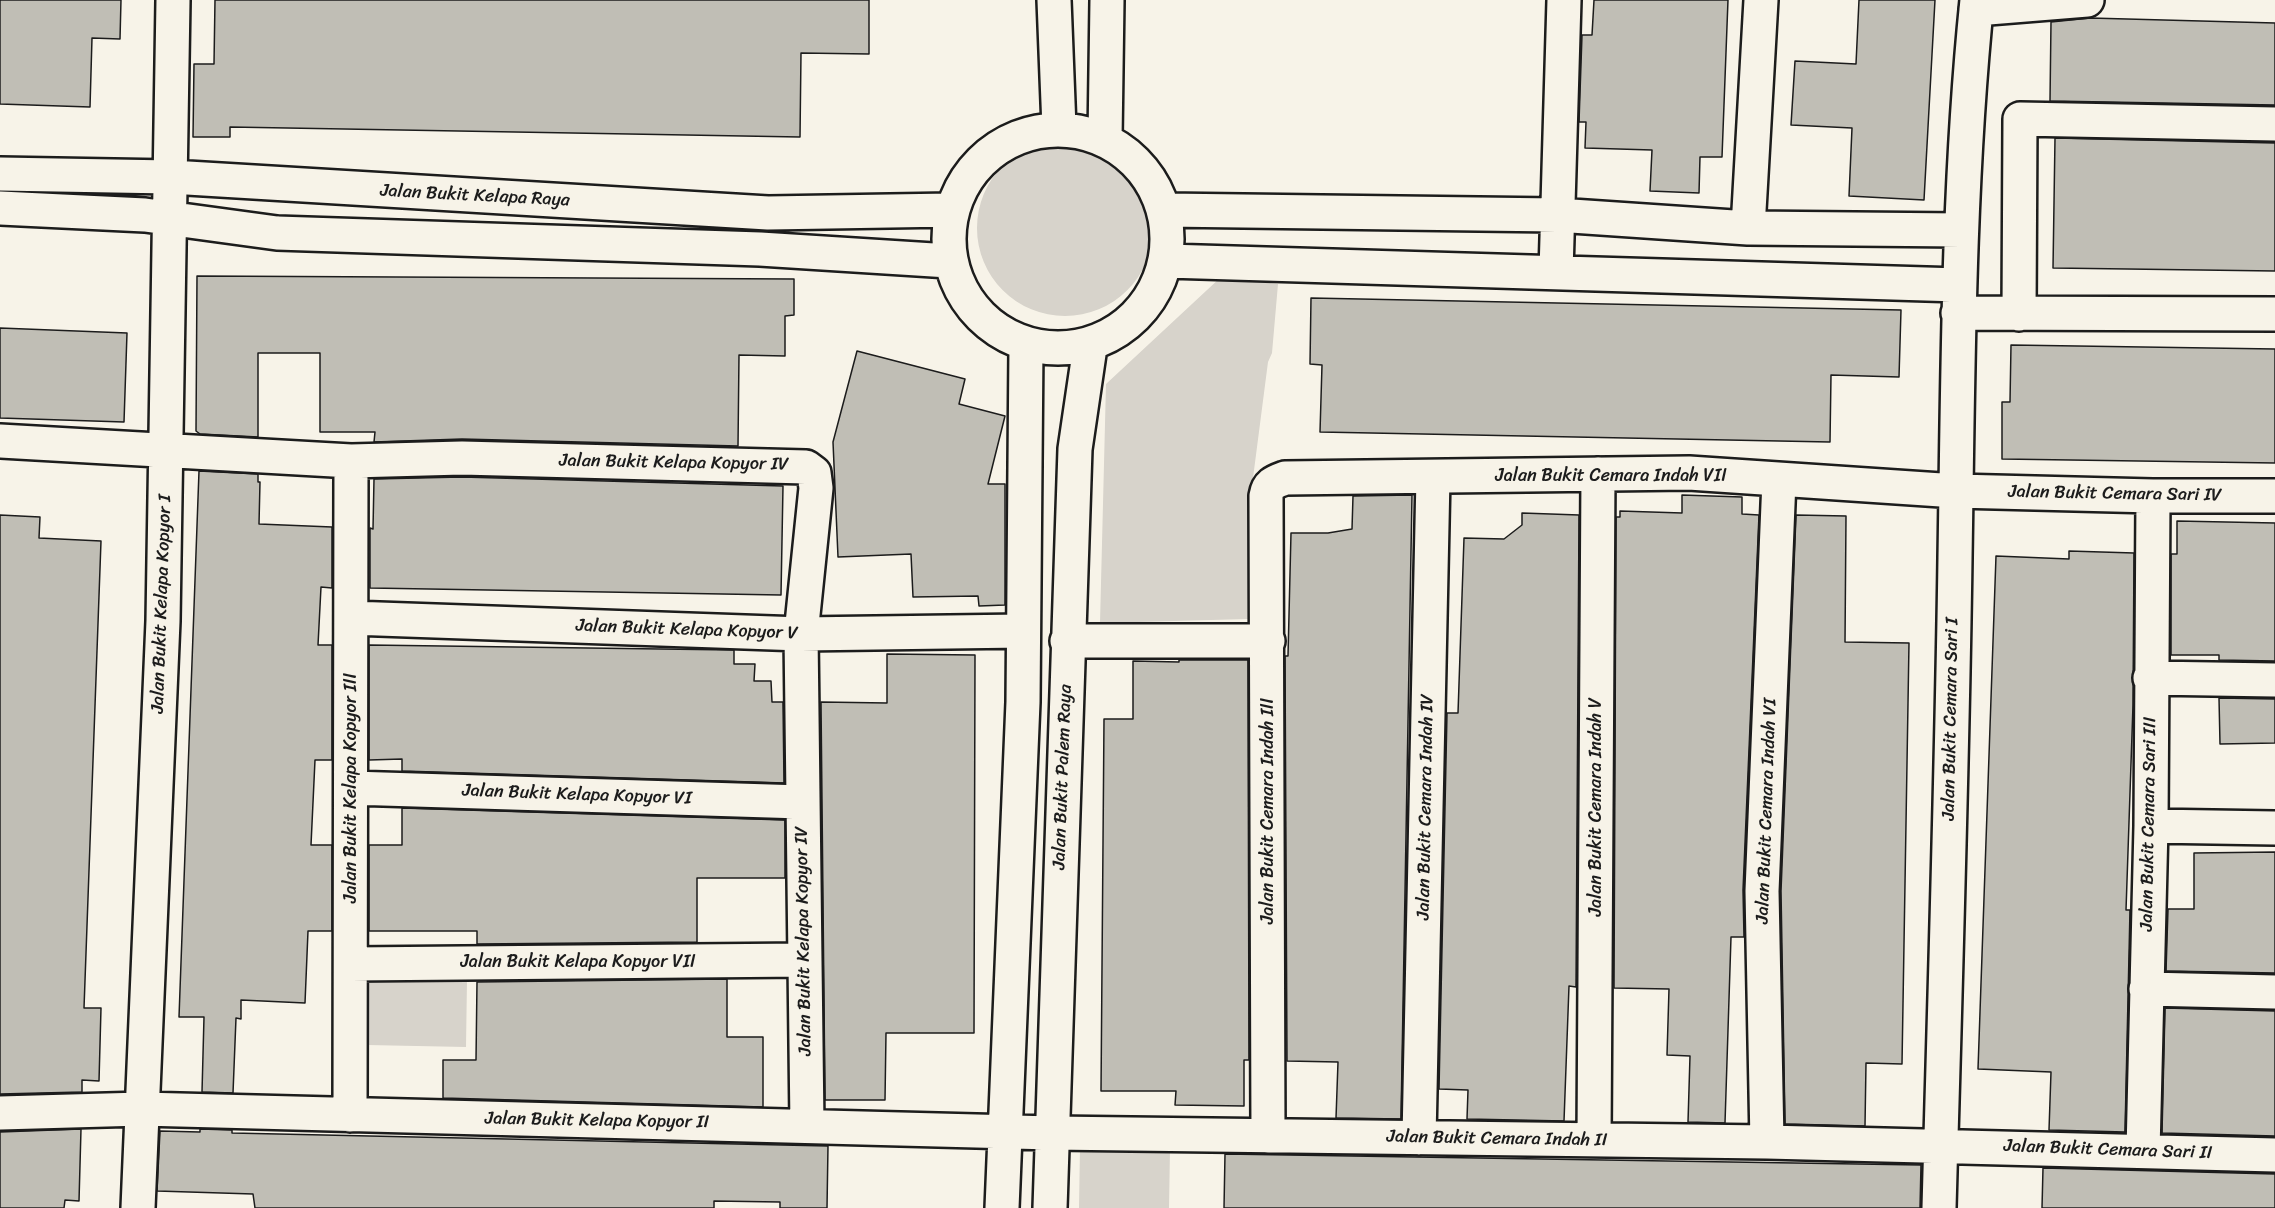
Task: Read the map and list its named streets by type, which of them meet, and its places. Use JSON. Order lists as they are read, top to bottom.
{
  "streets": {
    "street": [
      "Jalan Bukit Kelapa Raya",
      "Jalan Bukit Kelapa Kopyor IV",
      "Jalan Bukit Cemara Indah VII",
      "Jalan Bukit Cemara Sari IV",
      "Jalan Bukit Kelapa Kopyor I",
      "Jalan Bukit Kelapa Kopyor V",
      "Jalan Bukit Cemara Sari I",
      "Jalan Bukit Palem Raya",
      "Jalan Bukit Kelapa Kopyor III",
      "Jalan Bukit Kelapa Kopyor VI",
      "Jalan Bukit Cemara Indah IV",
      "Jalan Bukit Cemara Indah V",
      "Jalan Bukit Cemara Indah III",
      "Jalan Bukit Cemara Indah VI",
      "Jalan Bukit Cemara Sari III",
      "Jalan Bukit Kelapa Kopyor VII",
      "Jalan Bukit Kelapa Kopyor II",
      "Jalan Bukit Cemara Indah II",
      "Jalan Bukit Cemara Sari II"
    ]
  },
  "crossings": [
    ["Jalan Bukit Kelapa Raya", "Jalan Bukit Kelapa Kopyor I"],
    ["Jalan Bukit Kelapa Kopyor IV", "Jalan Bukit Kelapa Kopyor I"],
    ["Jalan Bukit Kelapa Kopyor IV", "Jalan Bukit Kelapa Kopyor V"],
    ["Jalan Bukit Kelapa Kopyor IV", "Jalan Bukit Kelapa Kopyor III"],
    ["Jalan Bukit Kelapa Kopyor IV", "Jalan Bukit Kelapa Kopyor VI"],
    ["Jalan Bukit Kelapa Kopyor IV", "Jalan Bukit Kelapa Kopyor VII"],
    ["Jalan Bukit Kelapa Kopyor IV", "Jalan Bukit Kelapa Kopyor II"],
    ["Jalan Bukit Cemara Indah VII", "Jalan Bukit Cemara Sari IV"],
    ["Jalan Bukit Cemara Indah VII", "Jalan Bukit Cemara Sari I"],
    ["Jalan Bukit Cemara Indah VII", "Jalan Bukit Cemara Indah IV"],
    ["Jalan Bukit Cemara Indah VII", "Jalan Bukit Cemara Indah V"],
    ["Jalan Bukit Cemara Indah VII", "Jalan Bukit Cemara Indah III"],
    ["Jalan Bukit Cemara Indah VII", "Jalan Bukit Cemara Indah VI"],
    ["Jalan Bukit Cemara Sari IV", "Jalan Bukit Cemara Sari I"],
    ["Jalan Bukit Cemara Sari IV", "Jalan Bukit Cemara Sari III"],
    ["Jalan Bukit Kelapa Kopyor I", "Jalan Bukit Kelapa Kopyor II"],
    ["Jalan Bukit Kelapa Kopyor V", "Jalan Bukit Kelapa Kopyor III"],
    ["Jalan Bukit Cemara Sari I", "Jalan Bukit Cemara Indah II"],
    ["Jalan Bukit Cemara Sari I", "Jalan Bukit Cemara Sari II"],
    ["Jalan Bukit Palem Raya", "Jalan Bukit Kelapa Kopyor II"],
    ["Jalan Bukit Palem Raya", "Jalan Bukit Cemara Indah II"],
    ["Jalan Bukit Kelapa Kopyor III", "Jalan Bukit Kelapa Kopyor VI"],
    ["Jalan Bukit Kelapa Kopyor III", "Jalan Bukit Kelapa Kopyor VII"],
    ["Jalan Bukit Kelapa Kopyor III", "Jalan Bukit Kelapa Kopyor II"],
    ["Jalan Bukit Cemara Indah IV", "Jalan Bukit Cemara Indah II"],
    ["Jalan Bukit Cemara Indah V", "Jalan Bukit Cemara Indah II"],
    ["Jalan Bukit Cemara Indah III", "Jalan Bukit Cemara Indah II"],
    ["Jalan Bukit Cemara Indah VI", "Jalan Bukit Cemara Indah II"],
    ["Jalan Bukit Cemara Sari III", "Jalan Bukit Cemara Sari II"],
    ["Jalan Bukit Kelapa Kopyor II", "Jalan Bukit Cemara Indah II"],
    ["Jalan Bukit Cemara Indah II", "Jalan Bukit Cemara Sari II"]
  ]
}
